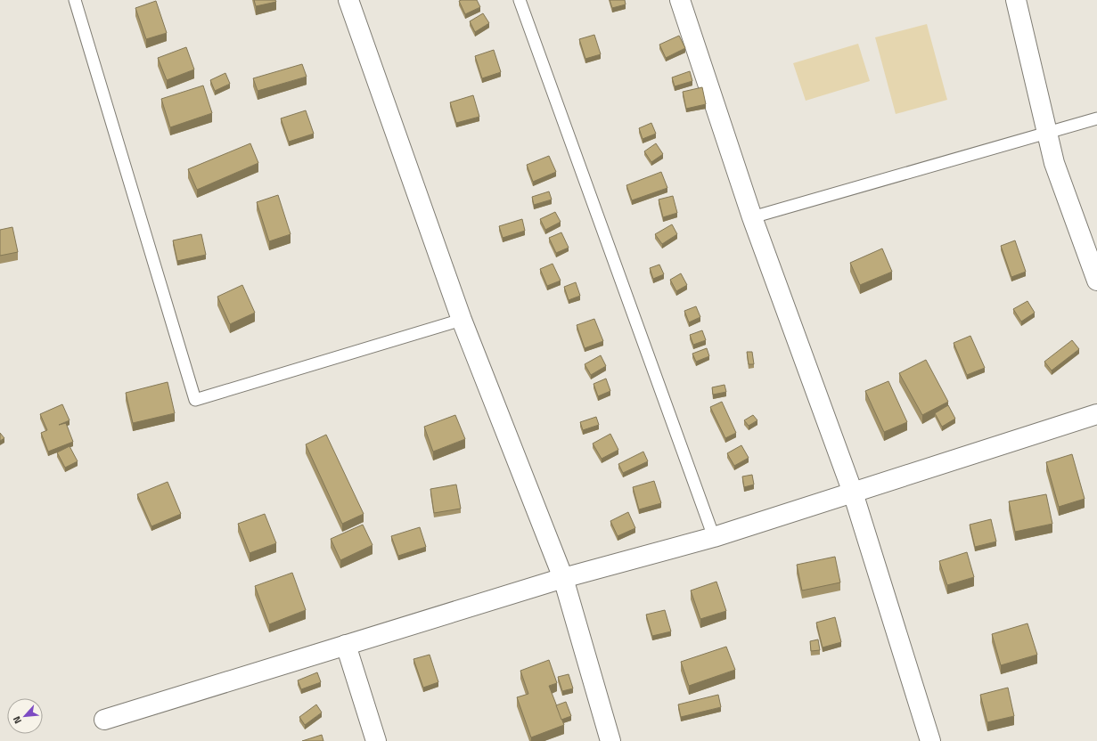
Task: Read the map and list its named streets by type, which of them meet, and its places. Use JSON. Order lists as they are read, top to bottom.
{
  "north": "bottom left"
}
